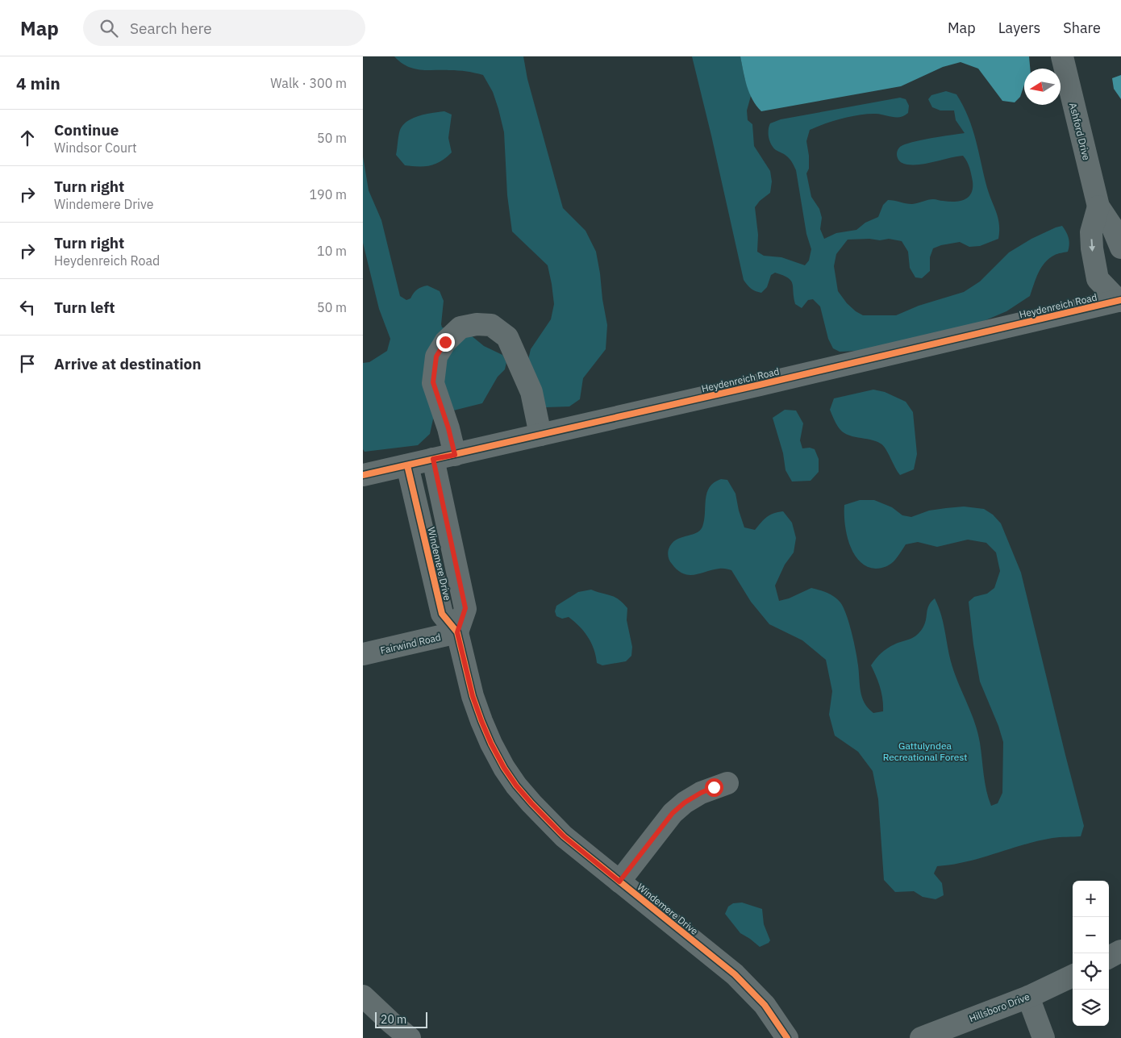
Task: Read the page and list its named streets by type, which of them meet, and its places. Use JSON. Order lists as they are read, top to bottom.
{
  "streets": {
    "street": [
      "Ashford Drive",
      "Heydenreich Road",
      "Windemere Drive",
      "Fairwind Road",
      "Hillsboro Drive"
    ]
  },
  "crossings": [
    ["Ashford Drive", "Heydenreich Road"],
    ["Heydenreich Road", "Windemere Drive"],
    ["Windemere Drive", "Fairwind Road"]
  ],
  "parks": ["Gattulyndea Recreational Forest"],
  "scale_bar": "20 m",
  "north": "left",
  "page": {
    "header": "Map",
    "search": "Search here",
    "nav": ["Map", "Layers", "Share"],
    "heading": ["4 min", "Walk · 300 m"],
    "list": [
      ["Continue", "Windsor Court", "50 m"],
      ["Turn right", "Windemere Drive", "190 m"],
      ["Turn right", "Heydenreich Road", "10 m"],
      ["Turn left", "50 m"],
      "Arrive at destination"
    ],
    "map_buttons": ["+", "−"],
    "scale": "20 m"
  }
}
